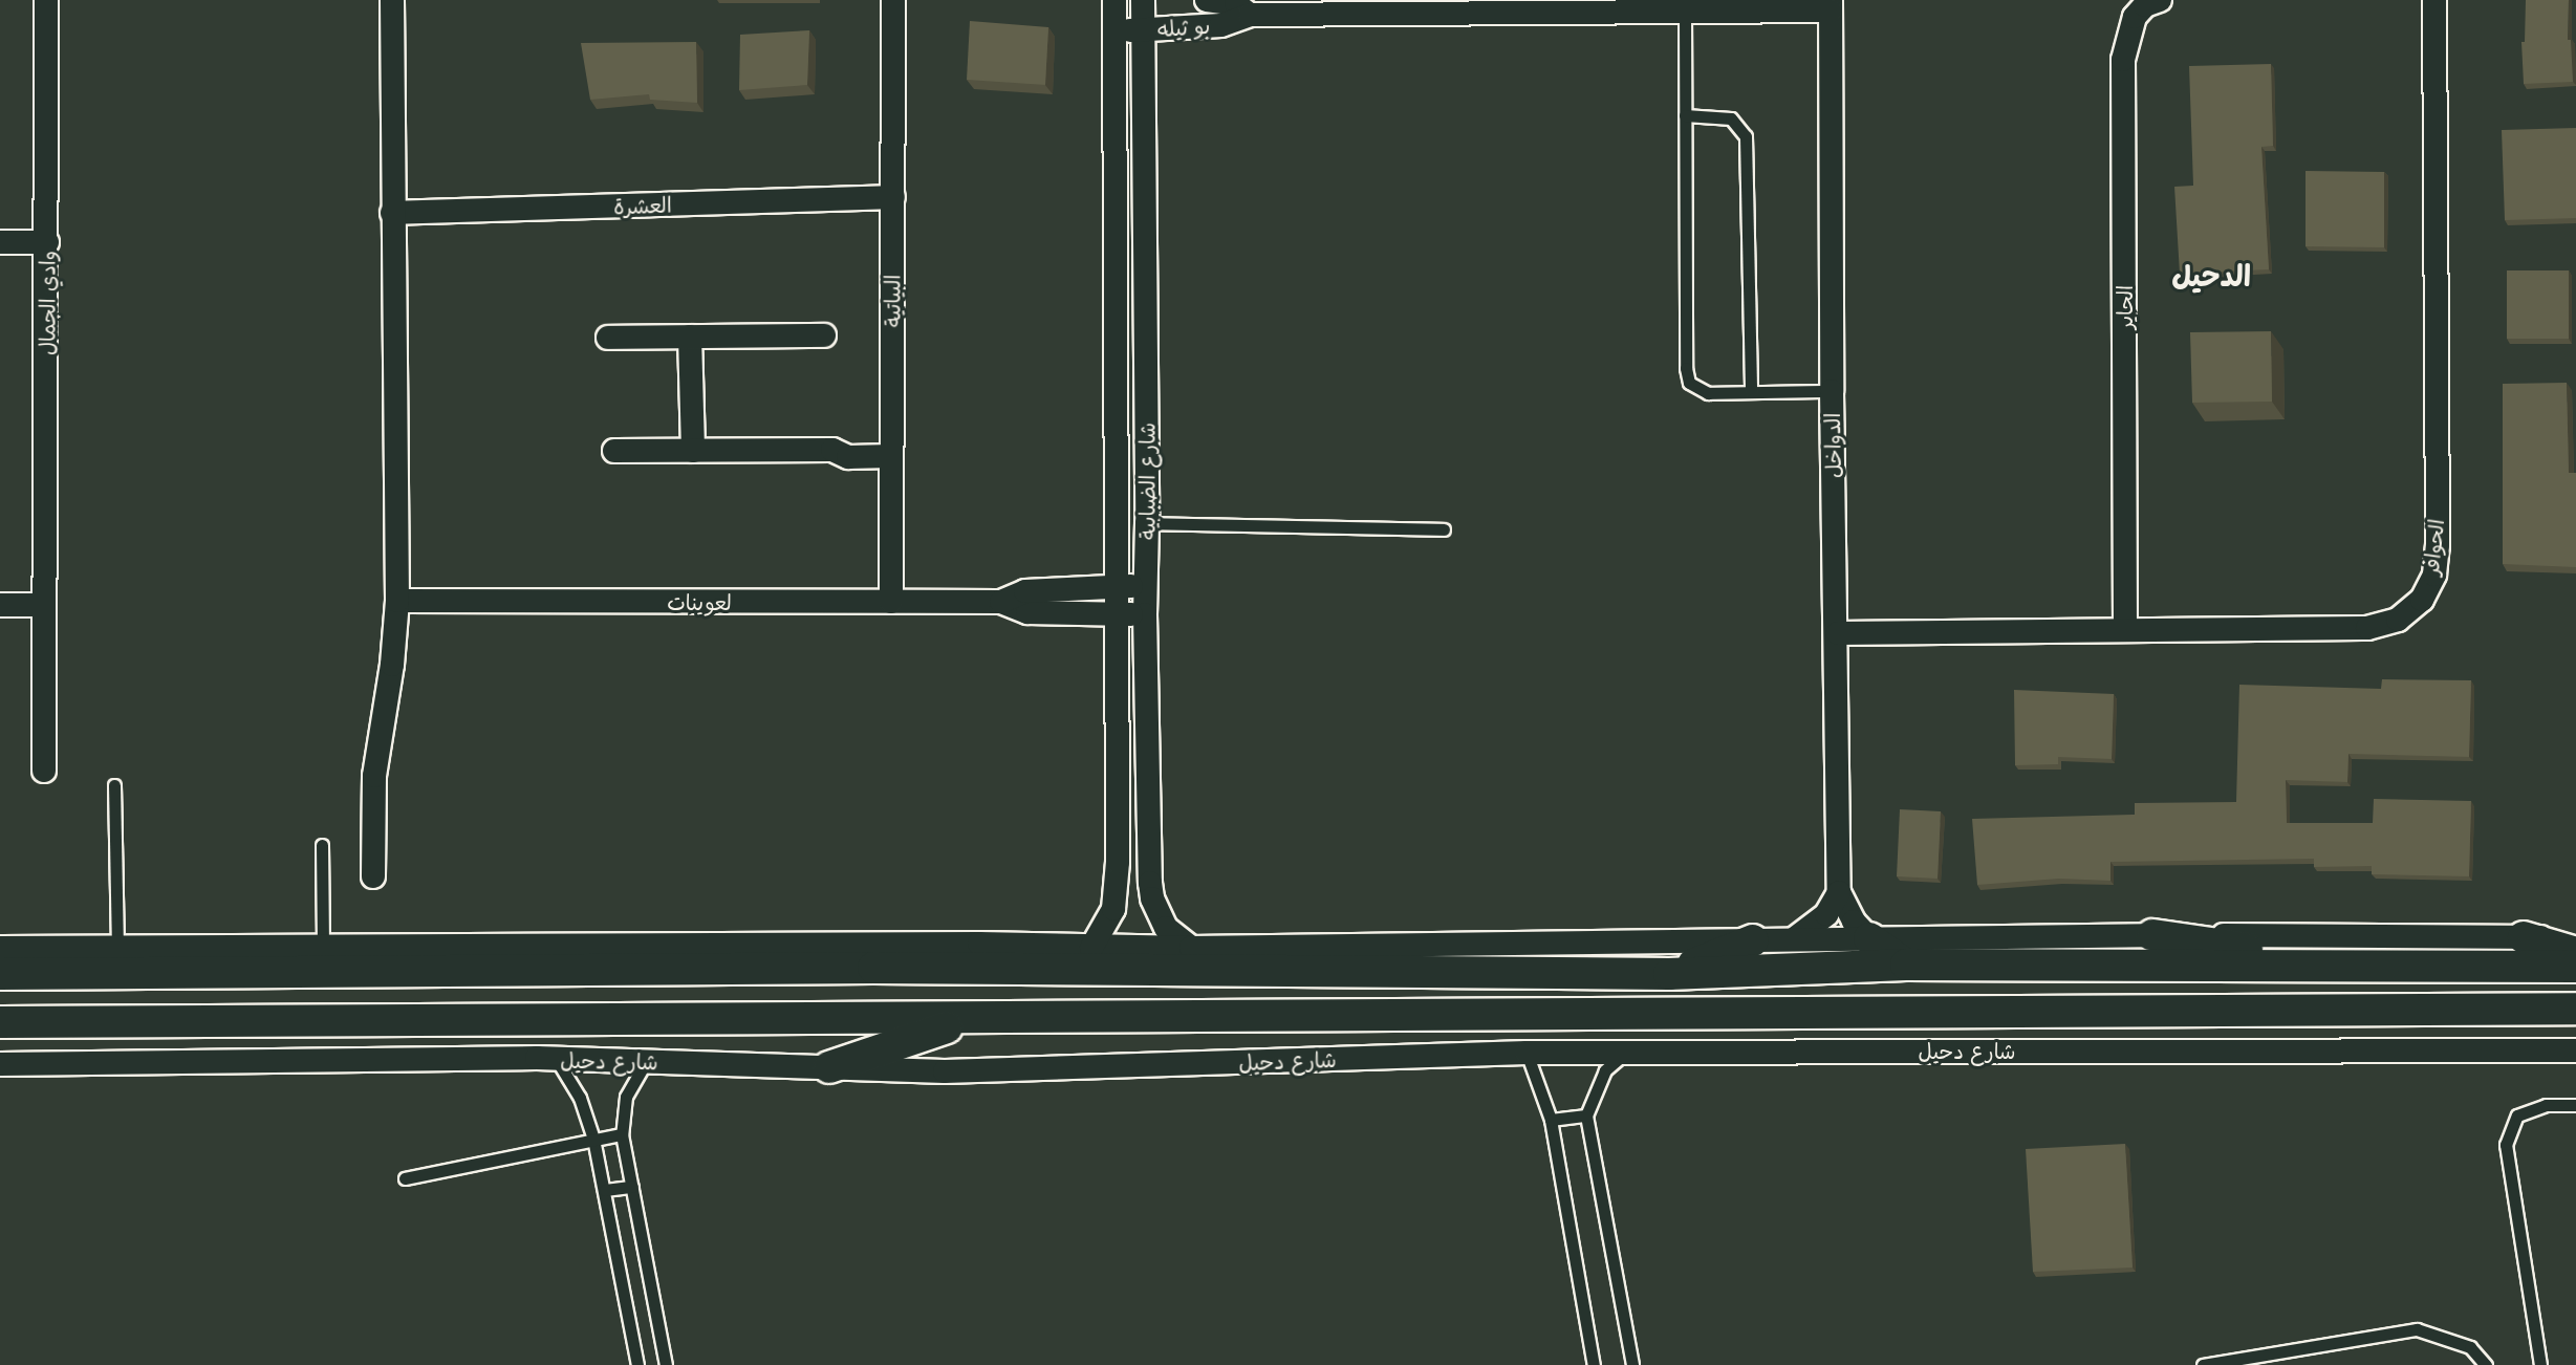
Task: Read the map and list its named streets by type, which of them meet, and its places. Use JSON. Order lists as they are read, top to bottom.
{
  "streets": {
    "main road": ["شارع دحيل"],
    "street": [
      "بو ثيله",
      "العشرة",
      "البياتية",
      "وادي الجمال",
      "الحاير",
      "الدواخل",
      "شارع الضبابية",
      "الحوافر",
      "لعوينات"
    ]
  },
  "crossings": [
    ["بو ثيله", "الدواخل"],
    ["بو ثيله", "شارع الضبابية"],
    ["العشرة", "البياتية"],
    ["البياتية", "لعوينات"],
    ["الحاير", "الحوافر"],
    ["الدواخل", "الحوافر"],
    ["شارع الضبابية", "لعوينات"]
  ],
  "districts": ["الدحيل"]
}
